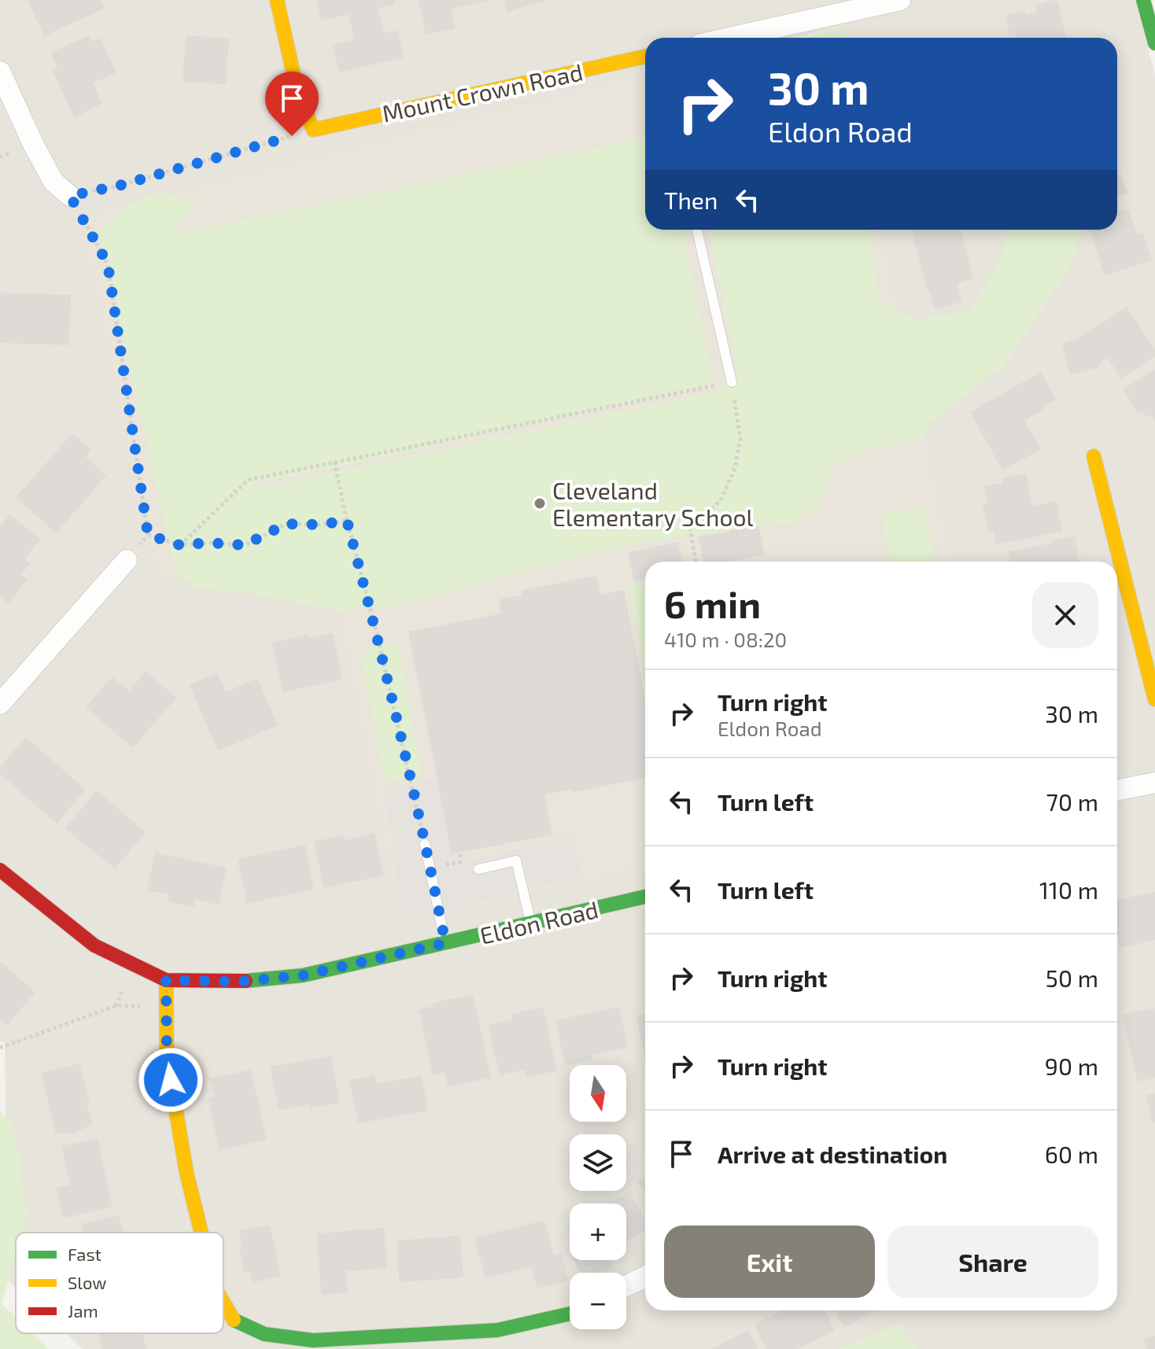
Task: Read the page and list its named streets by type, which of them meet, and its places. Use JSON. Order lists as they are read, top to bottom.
{
  "streets": {
    "street": ["Mount Crown Road", "Eldon Road"]
  },
  "places": ["Cleveland Elementary School"],
  "legend": ["Fast", "Slow", "Jam"],
  "north": "bottom",
  "page": {
    "turn": ["30 m", "Eldon Road"],
    "then": "Then",
    "heading": ["6 min", "410 m · 08:20"],
    "list": [
      {
        "name": "Turn right",
        "note": "Eldon Road",
        "value": "30 m"
      },
      {
        "name": "Turn left",
        "value": "70 m"
      },
      {
        "name": "Turn left",
        "value": "110 m"
      },
      {
        "name": "Turn right",
        "value": "50 m"
      },
      {
        "name": "Turn right",
        "value": "90 m"
      },
      {
        "name": "Arrive at destination",
        "value": "60 m"
      }
    ],
    "map_buttons": ["+", "−"],
    "buttons": ["Exit", "Share"]
  }
}
